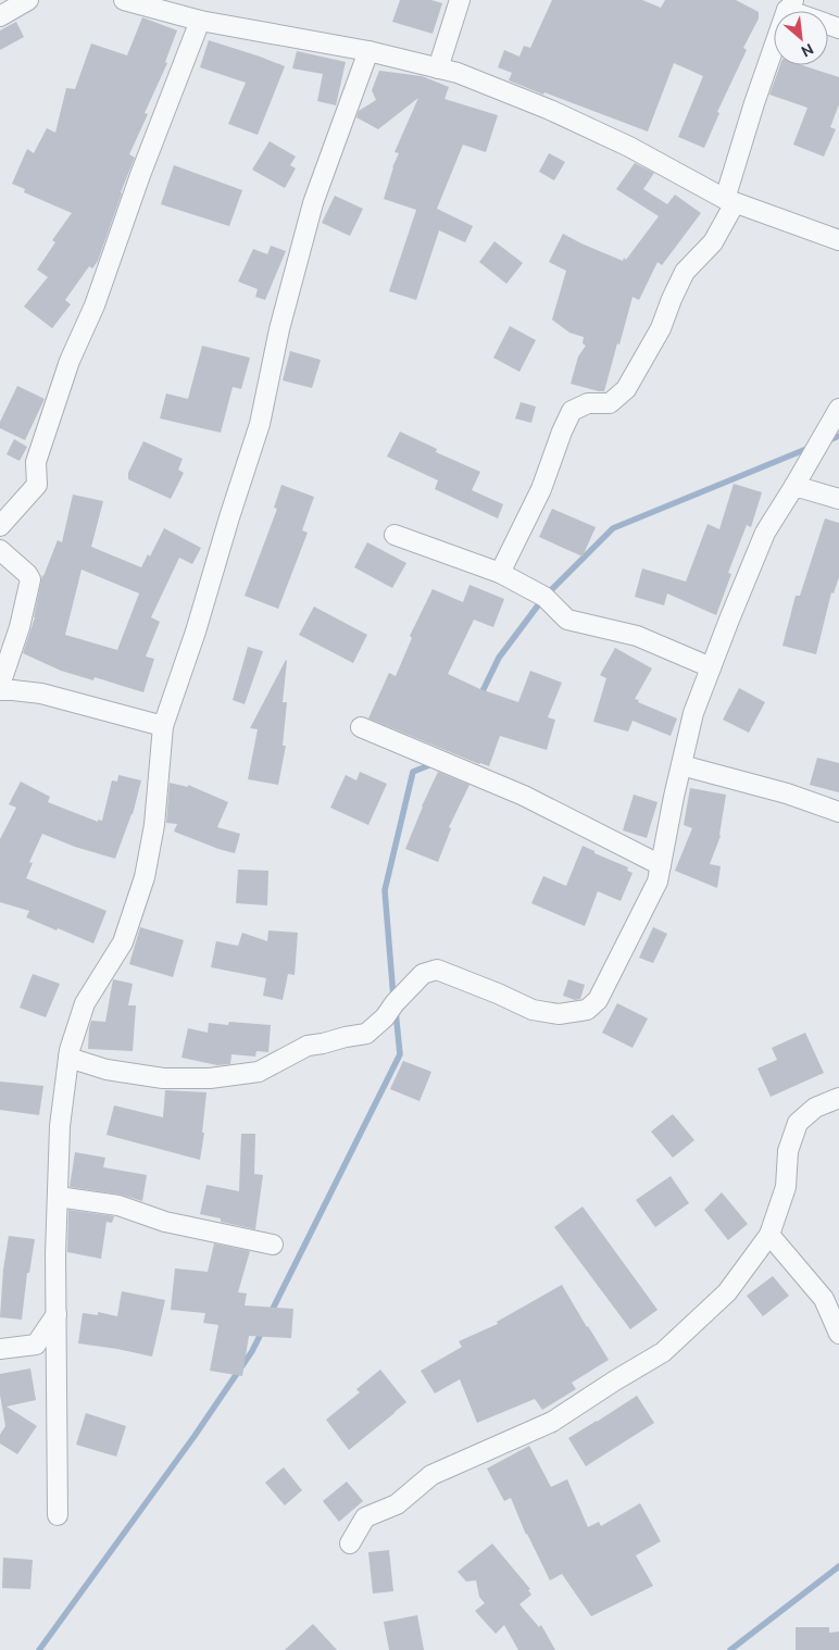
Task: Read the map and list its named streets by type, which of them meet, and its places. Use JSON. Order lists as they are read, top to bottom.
{
  "north": "bottom right"
}
